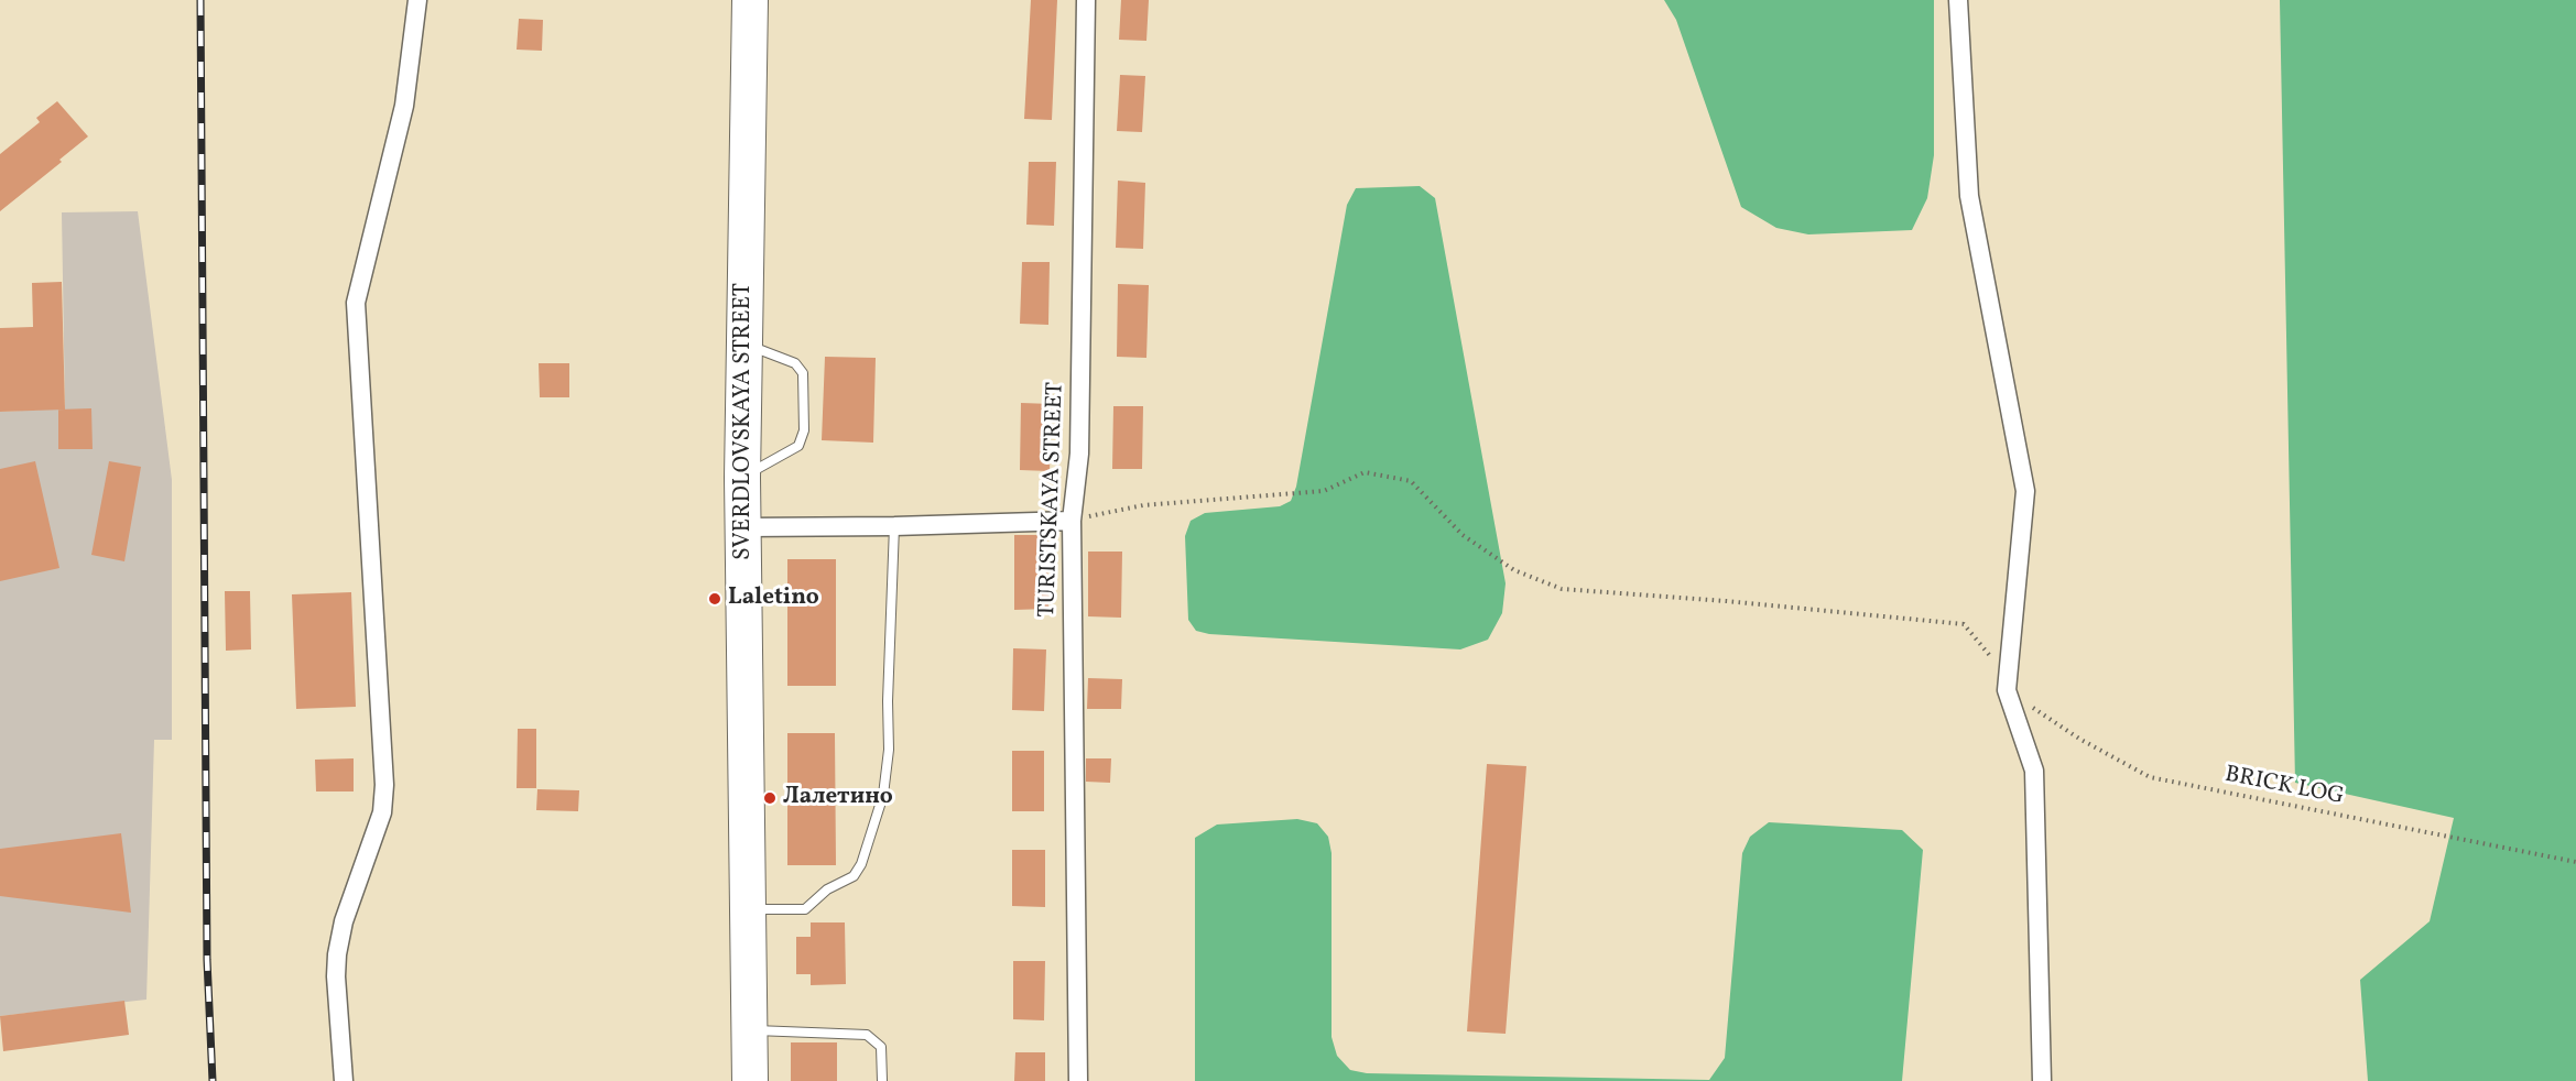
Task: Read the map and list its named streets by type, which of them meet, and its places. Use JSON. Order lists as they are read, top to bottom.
{
  "streets": {
    "highway": ["SVERDLOVSKAYA STREET"],
    "street": ["TURISTSKAYA STREET"],
    "path": ["BRICK LOG"]
  },
  "places": ["Laletino", "Лалетино"]
}
